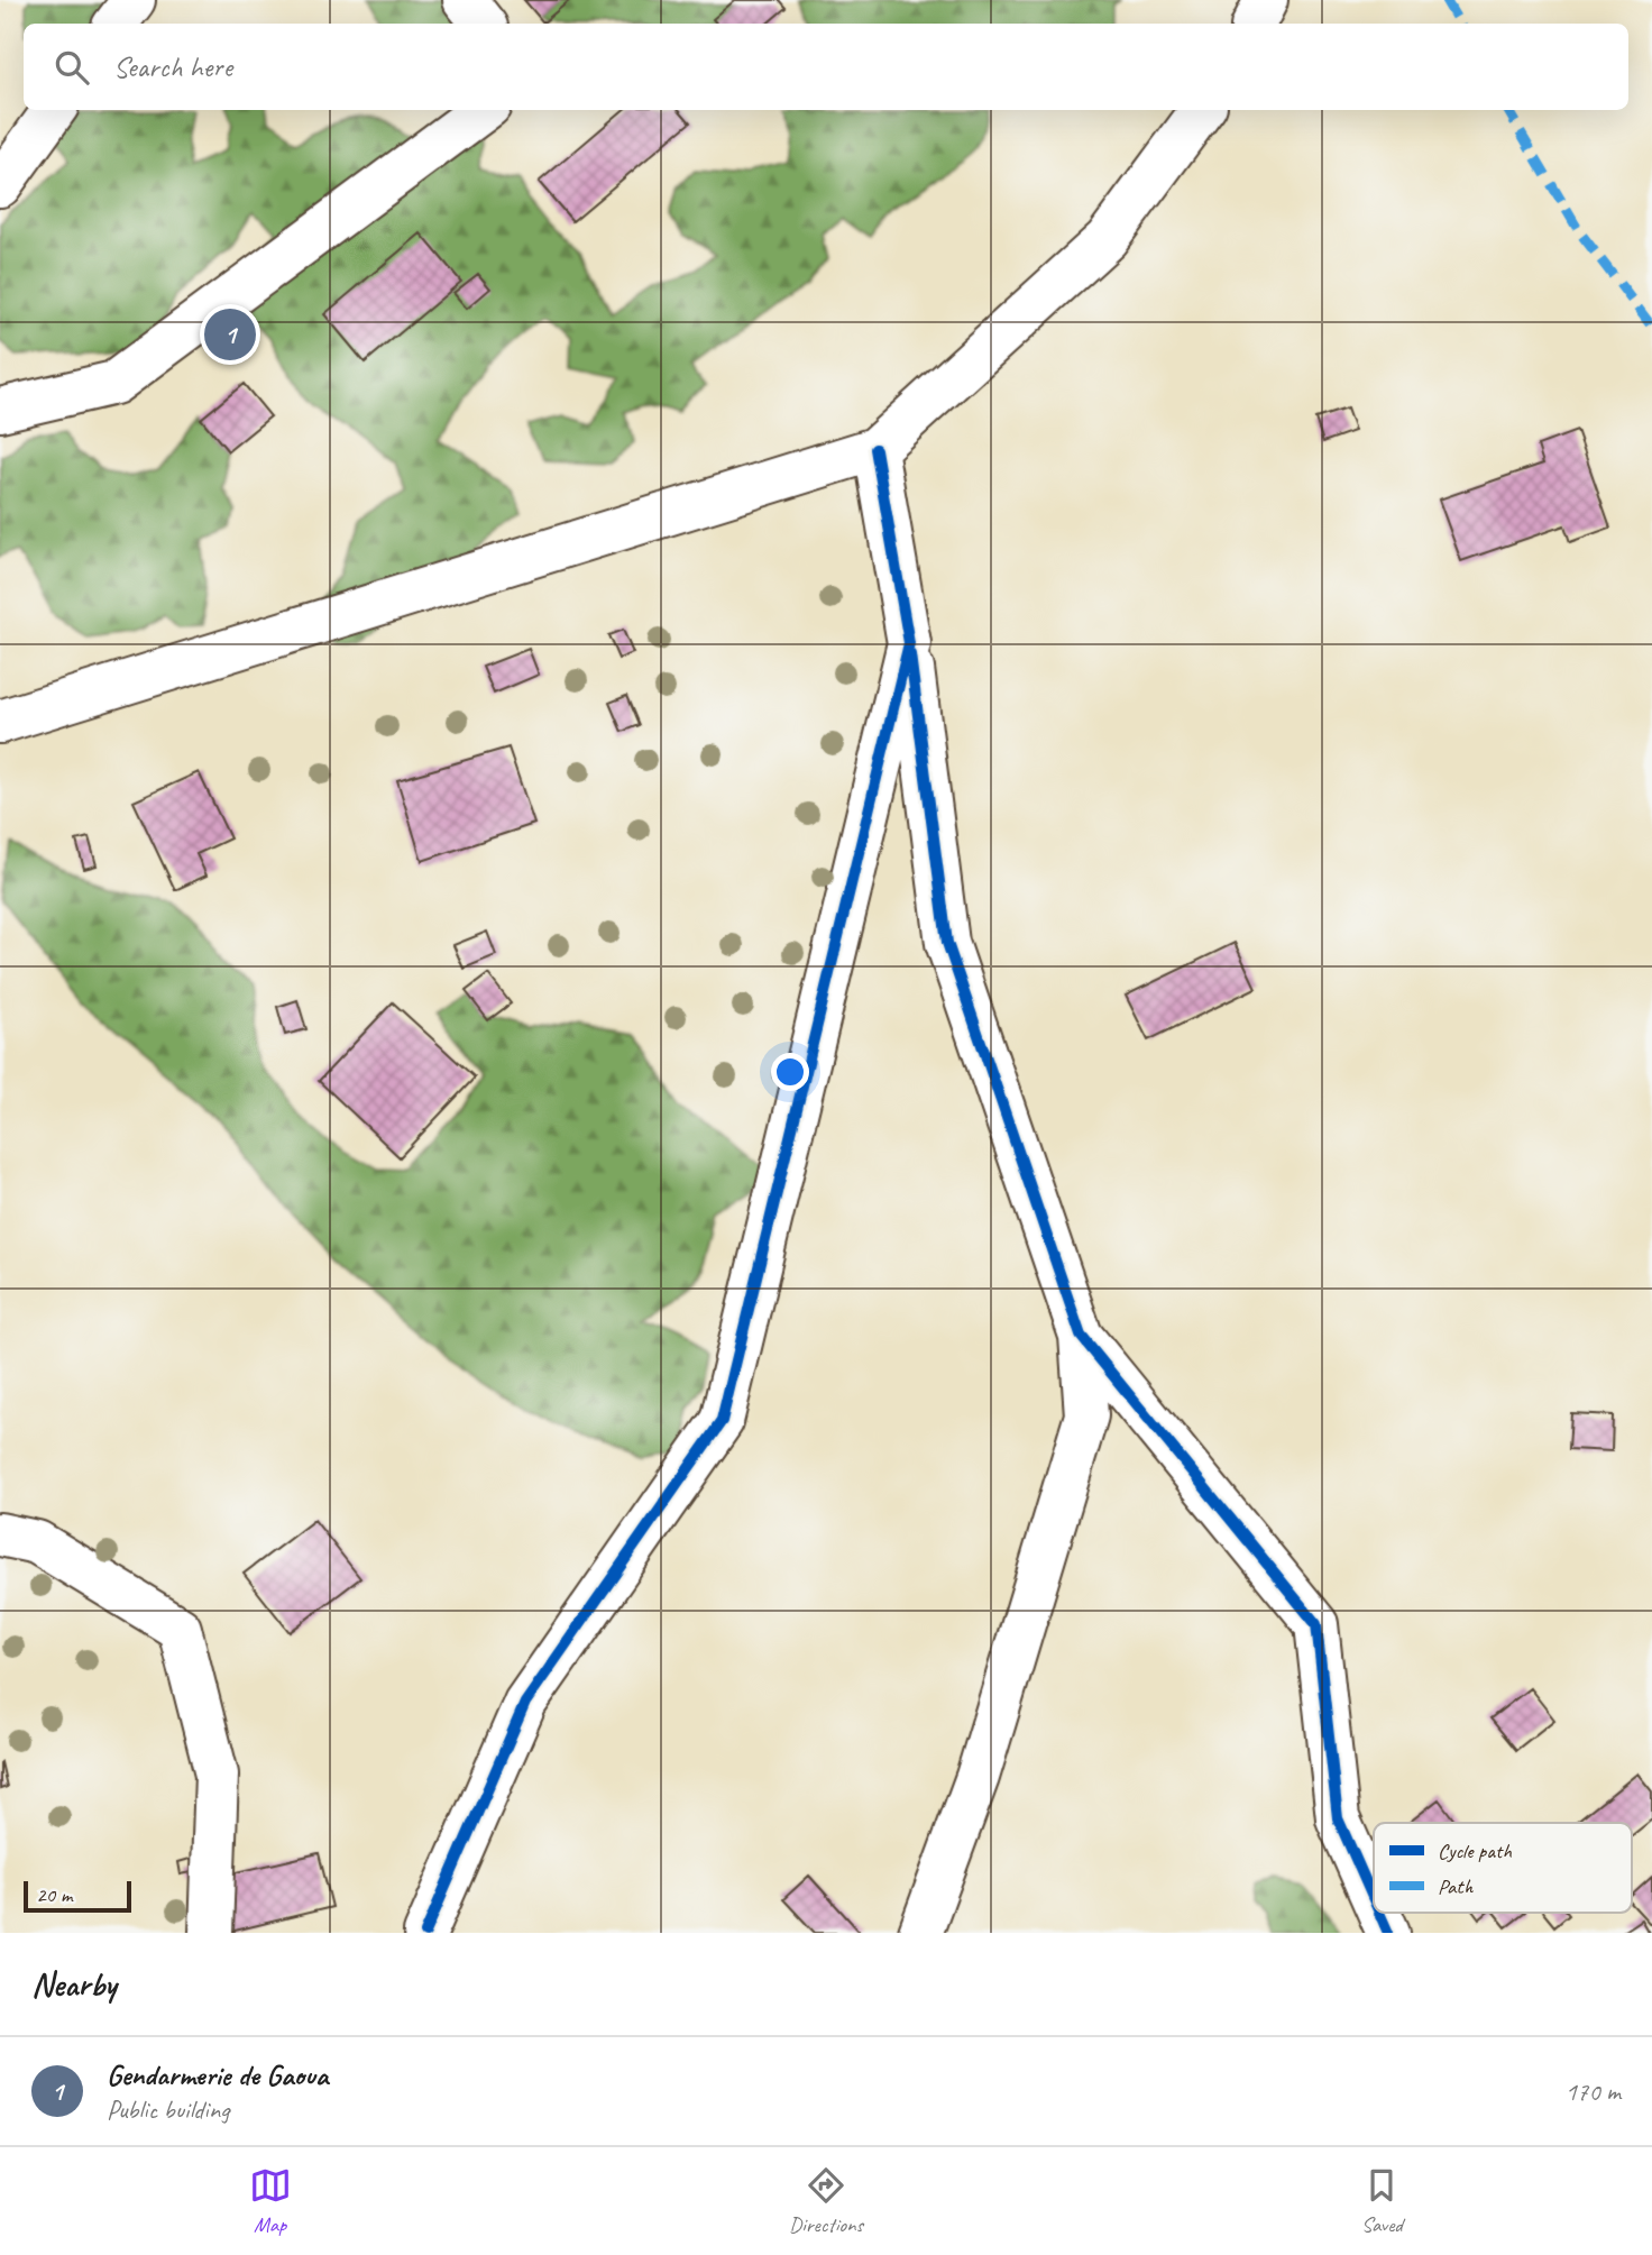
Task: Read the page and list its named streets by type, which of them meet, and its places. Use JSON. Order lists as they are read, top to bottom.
{
  "legend": ["Cycle path", "Path"],
  "scale_bar": "20 m",
  "page": {
    "search": "Search here",
    "pins": "1",
    "scale": "20 m",
    "heading": "Nearby",
    "list": [
      {
        "mark": "1",
        "name": "Gendarmerie de Gaoua",
        "note": "Public building",
        "value": "170 m"
      }
    ],
    "nav": ["Map", "Directions", "Saved"]
  }
}
